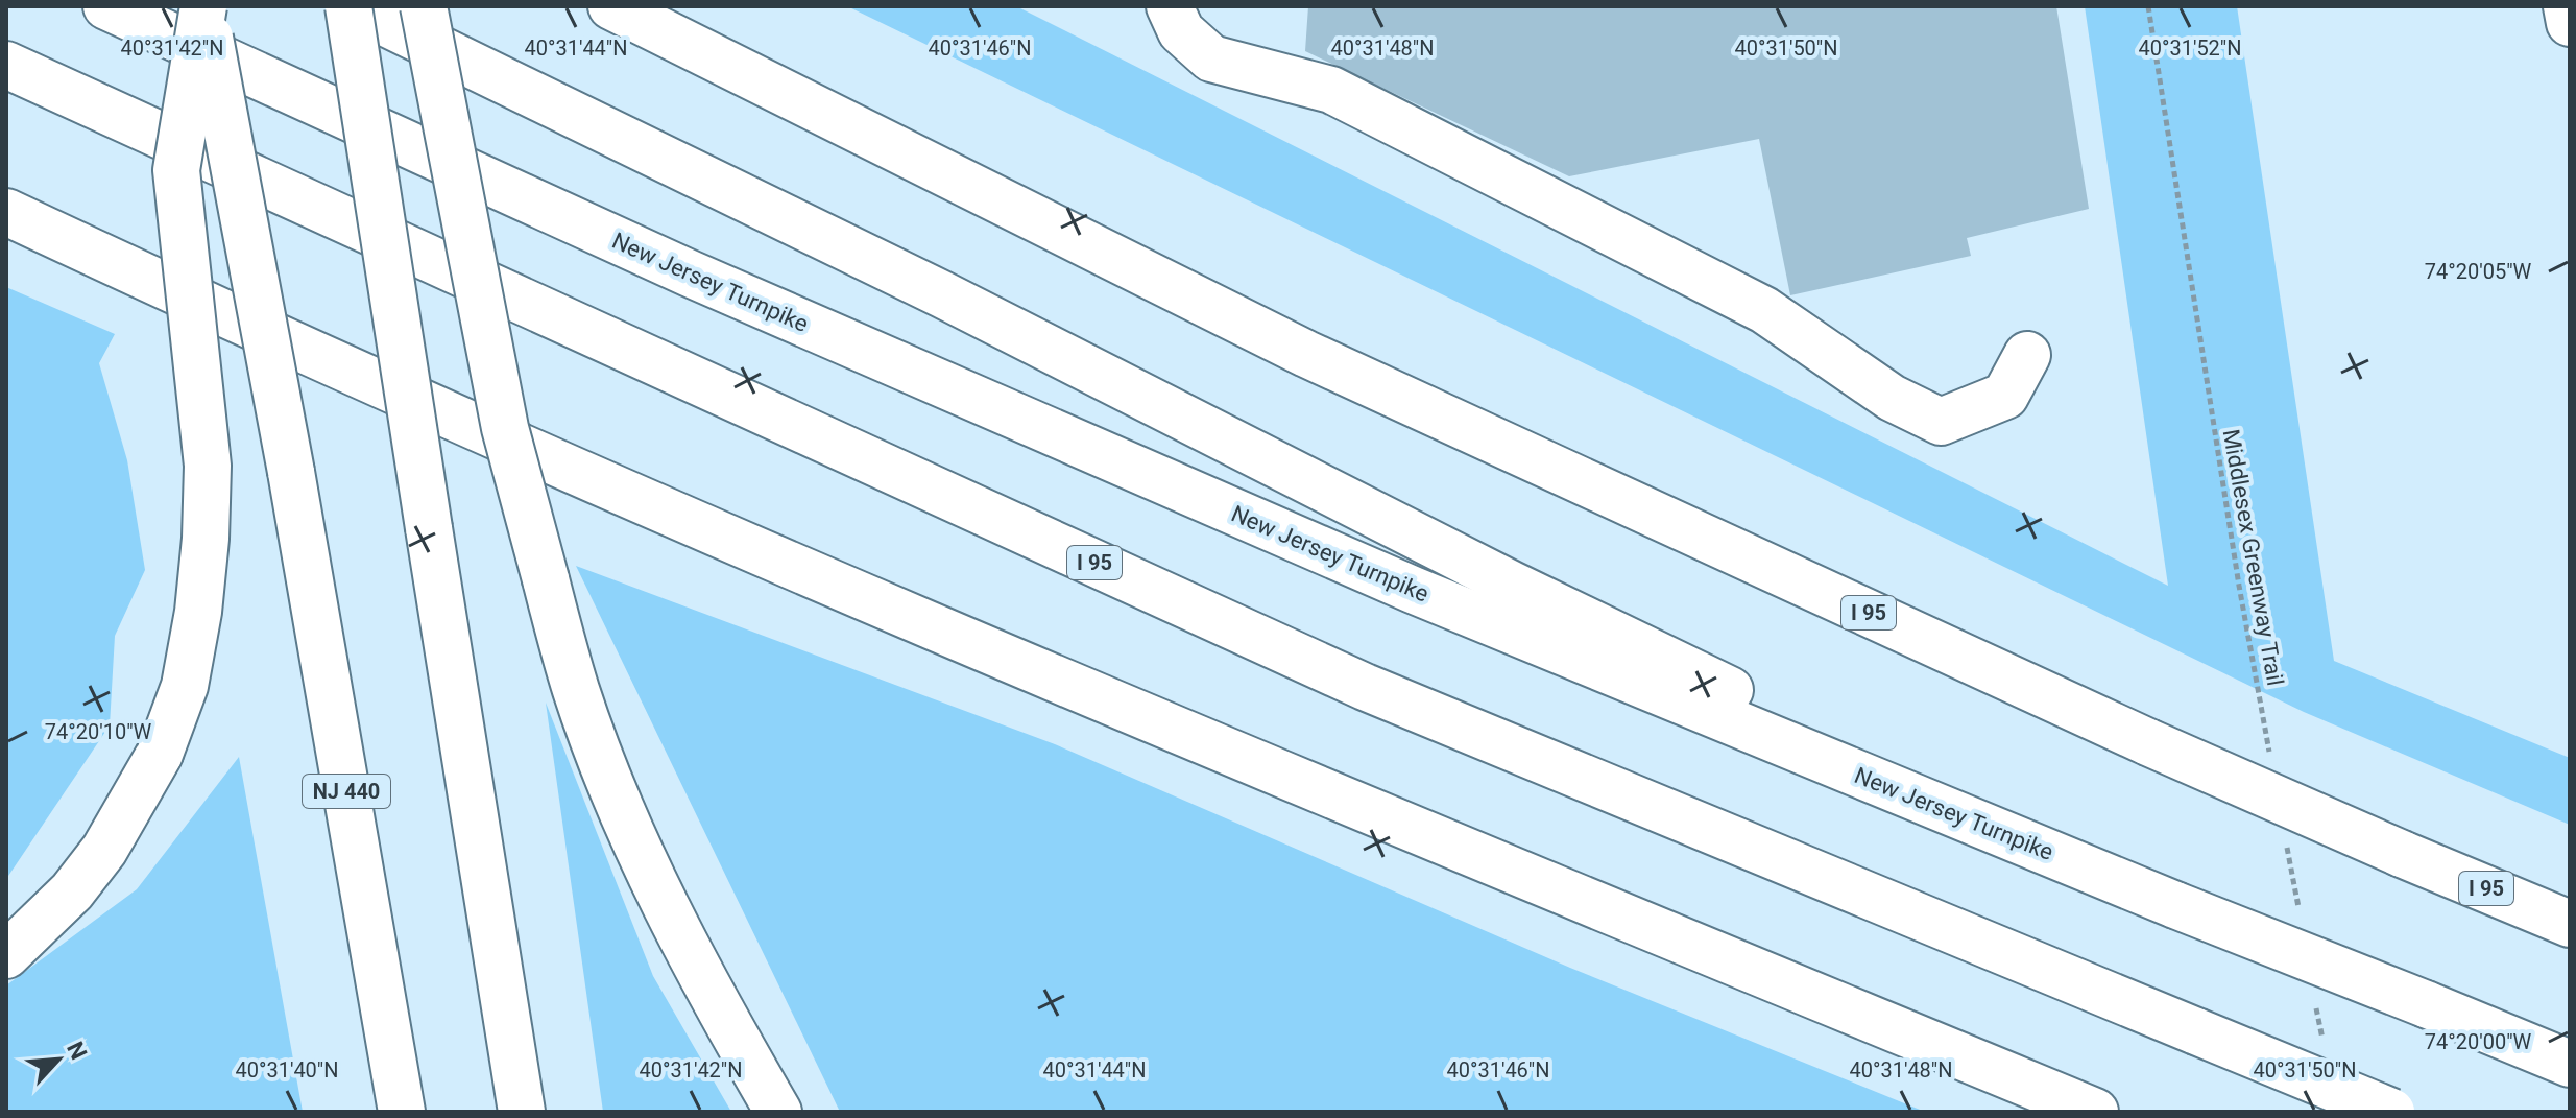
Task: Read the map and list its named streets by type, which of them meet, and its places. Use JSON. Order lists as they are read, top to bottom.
{
  "streets": {
    "main road": ["New Jersey Turnpike", "I 95", "NJ 440"],
    "path": ["Middlesex Greenway Trail"]
  },
  "north": "top right",
  "coordinates": [
    "40°31'52\"N",
    "40°31'42\"N",
    "40°31'44\"N",
    "40°31'46\"N",
    "40°31'48\"N",
    "40°31'50\"N",
    "74°20'05\"W",
    "74°20'10\"W",
    "74°20'00\"W",
    "40°31'40\"N"
  ]
}
